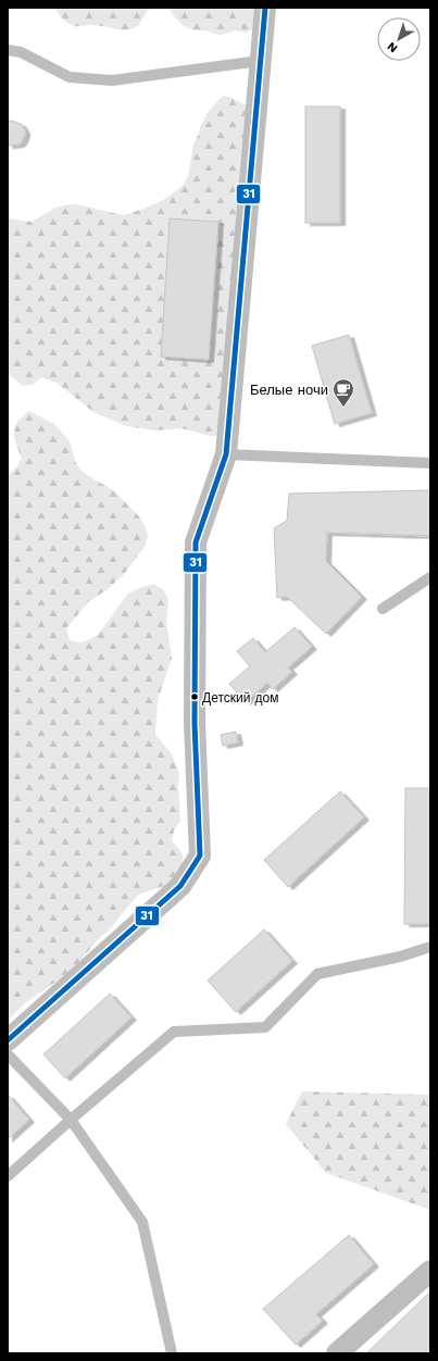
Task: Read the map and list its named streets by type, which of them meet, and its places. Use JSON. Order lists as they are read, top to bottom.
{
  "places": {
    "cafe": ["Белые ночи"],
    "other": ["Детский дом"]
  },
  "lines": ["transit line 31"],
  "north": "bottom left"
}
